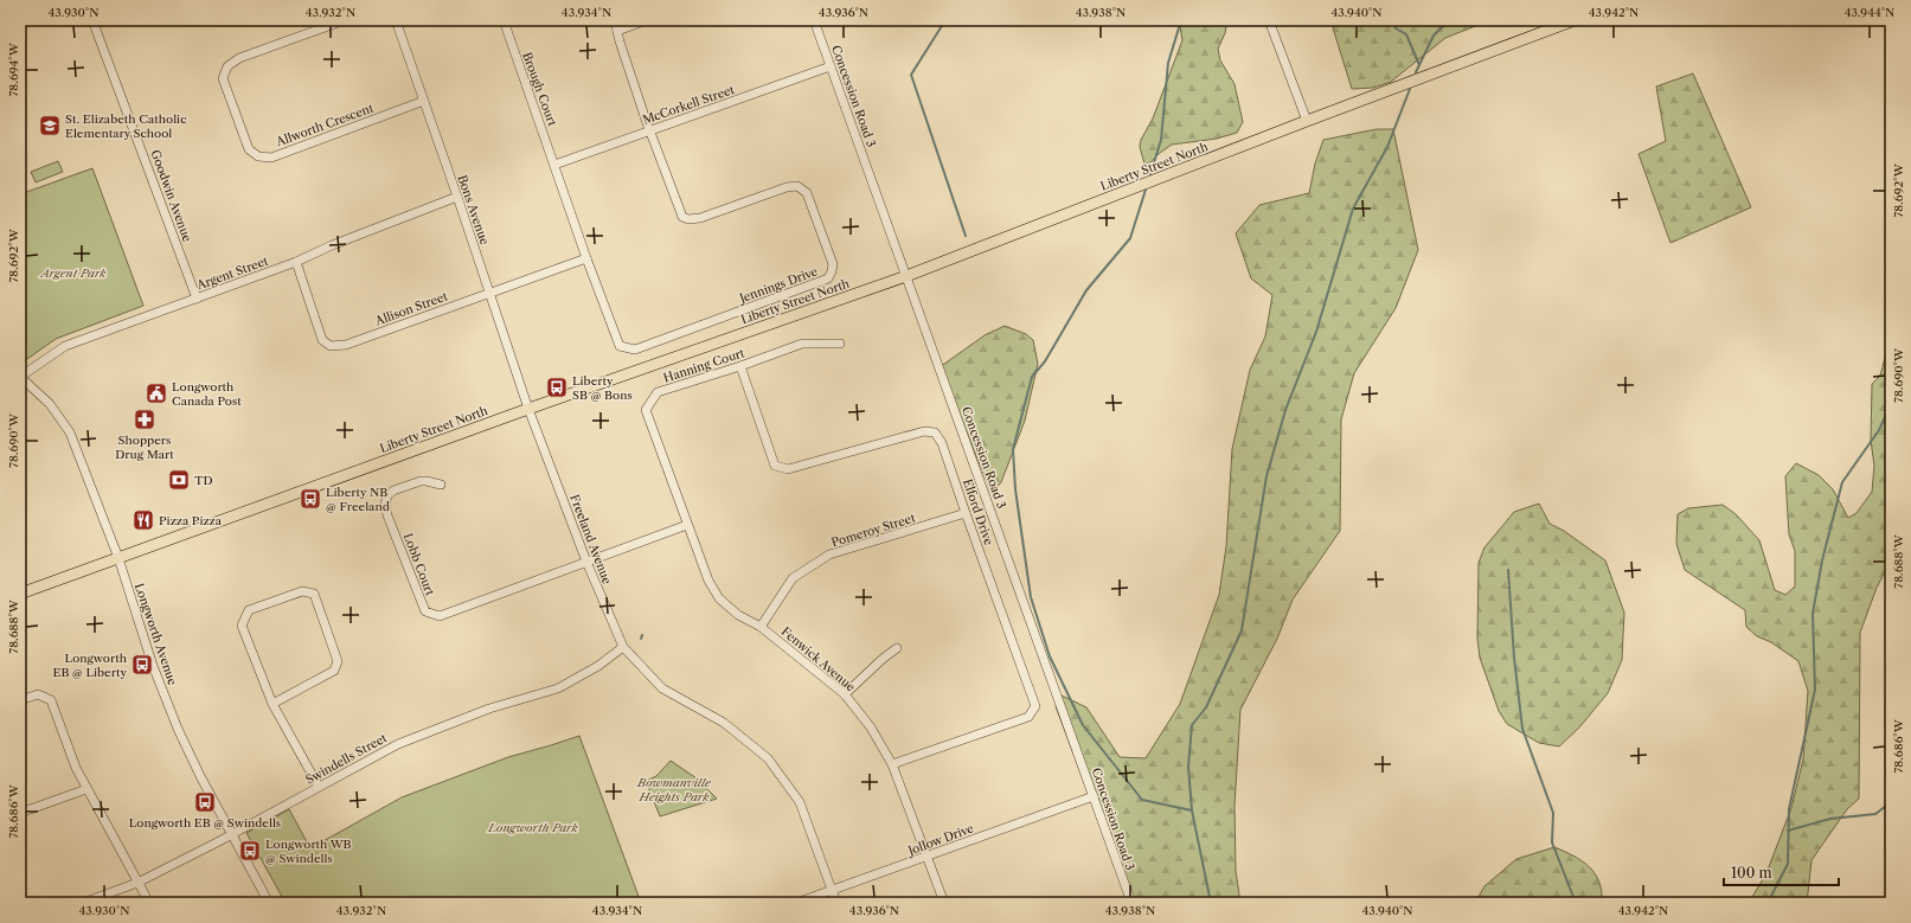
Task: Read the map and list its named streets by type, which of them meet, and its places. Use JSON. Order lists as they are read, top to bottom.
{
  "streets": {
    "main road": ["Liberty Street North"],
    "street": [
      "Brough Court",
      "Concession Road 3",
      "McCorkell Street",
      "Allworth Crescent",
      "Goodwin Avenue",
      "Bons Avenue",
      "Argent Street",
      "Jennings Drive",
      "Allison Street",
      "Hanning Court",
      "Elford Drive",
      "Pomeroy Street",
      "Freeland Avenue",
      "Lobb Court",
      "Longworth Avenue",
      "Fenwick Avenue",
      "Swindells Street",
      "Jollow Drive"
    ]
  },
  "crossings": [
    ["Brough Court", "McCorkell Street"],
    ["Brough Court", "Jennings Drive"],
    ["Concession Road 3", "McCorkell Street"],
    ["Concession Road 3", "Liberty Street North"],
    ["Concession Road 3", "Jollow Drive"],
    ["McCorkell Street", "Jennings Drive"],
    ["Allworth Crescent", "Bons Avenue"],
    ["Liberty Street North", "Bons Avenue"],
    ["Liberty Street North", "Freeland Avenue"],
    ["Liberty Street North", "Longworth Avenue"],
    ["Goodwin Avenue", "Argent Street"],
    ["Bons Avenue", "Argent Street"],
    ["Bons Avenue", "Allison Street"],
    ["Bons Avenue", "Freeland Avenue"],
    ["Argent Street", "Allison Street"],
    ["Argent Street", "Longworth Avenue"],
    ["Jennings Drive", "Allison Street"],
    ["Hanning Court", "Elford Drive"],
    ["Hanning Court", "Fenwick Avenue"],
    ["Elford Drive", "Pomeroy Street"],
    ["Elford Drive", "Fenwick Avenue"],
    ["Pomeroy Street", "Fenwick Avenue"],
    ["Freeland Avenue", "Lobb Court"],
    ["Freeland Avenue", "Swindells Street"],
    ["Freeland Avenue", "Jollow Drive"],
    ["Longworth Avenue", "Swindells Street"],
    ["Fenwick Avenue", "Jollow Drive"]
  ],
  "parks": ["Argent Park", "Bowmanville Heights Park", "Longworth Park"],
  "places": {
    "school or university": ["St. Elizabeth Catholic Elementary School"],
    "bus stop": [
      "Liberty SB @ Bons",
      "Liberty NB @ Freeland",
      "Longworth EB @ Liberty",
      "Longworth EB @ Swindells",
      "Longworth WB @ Swindells"
    ],
    "public building": ["Longworth Canada Post"],
    "pharmacy": ["Shoppers Drug Mart"],
    "bank": ["TD"],
    "restaurant": ["Pizza Pizza"]
  },
  "scale_bar": "100 m",
  "coordinates": [
    "43.930°N",
    "43.932°N",
    "43.934°N",
    "43.936°N",
    "43.938°N",
    "43.940°N",
    "43.942°N",
    "43.944°N",
    "78.694°W",
    "78.692°W",
    "78.690°W",
    "78.688°W",
    "78.686°W"
  ]
}
